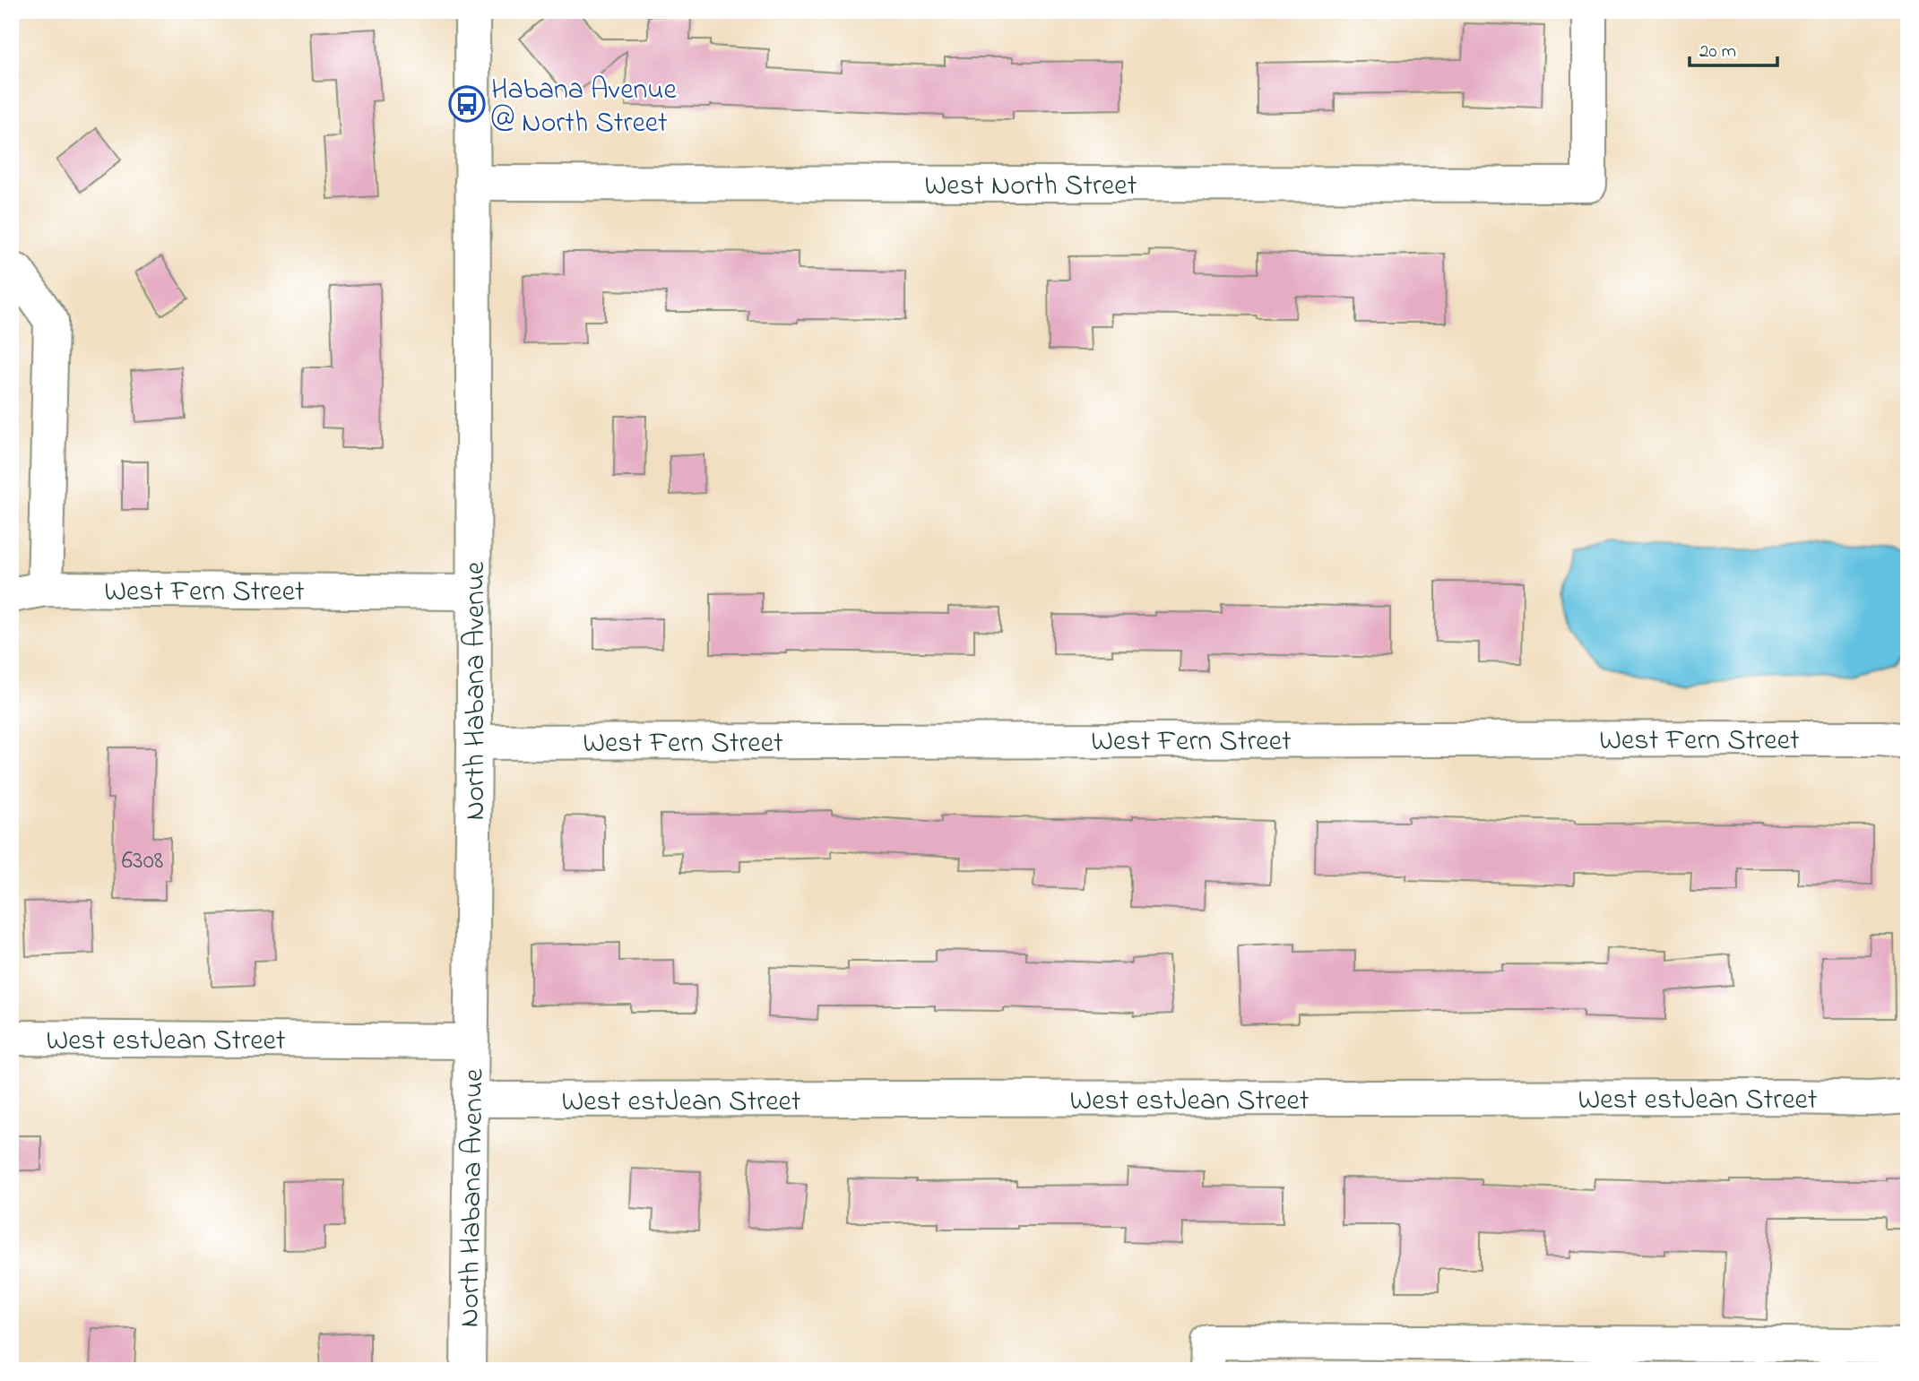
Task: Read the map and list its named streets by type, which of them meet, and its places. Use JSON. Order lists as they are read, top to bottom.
{
  "streets": {
    "street": [
      "West North Street",
      "West Fern Street",
      "North Habana Avenue",
      "West estJean Street"
    ]
  },
  "crossings": [
    ["West North Street", "North Habana Avenue"],
    ["West Fern Street", "North Habana Avenue"],
    ["North Habana Avenue", "West estJean Street"]
  ],
  "places": {
    "bus stop": ["Habana Avenue @ North Street"]
  },
  "house_numbers": ["6308"],
  "scale_bar": "20 m"
}
